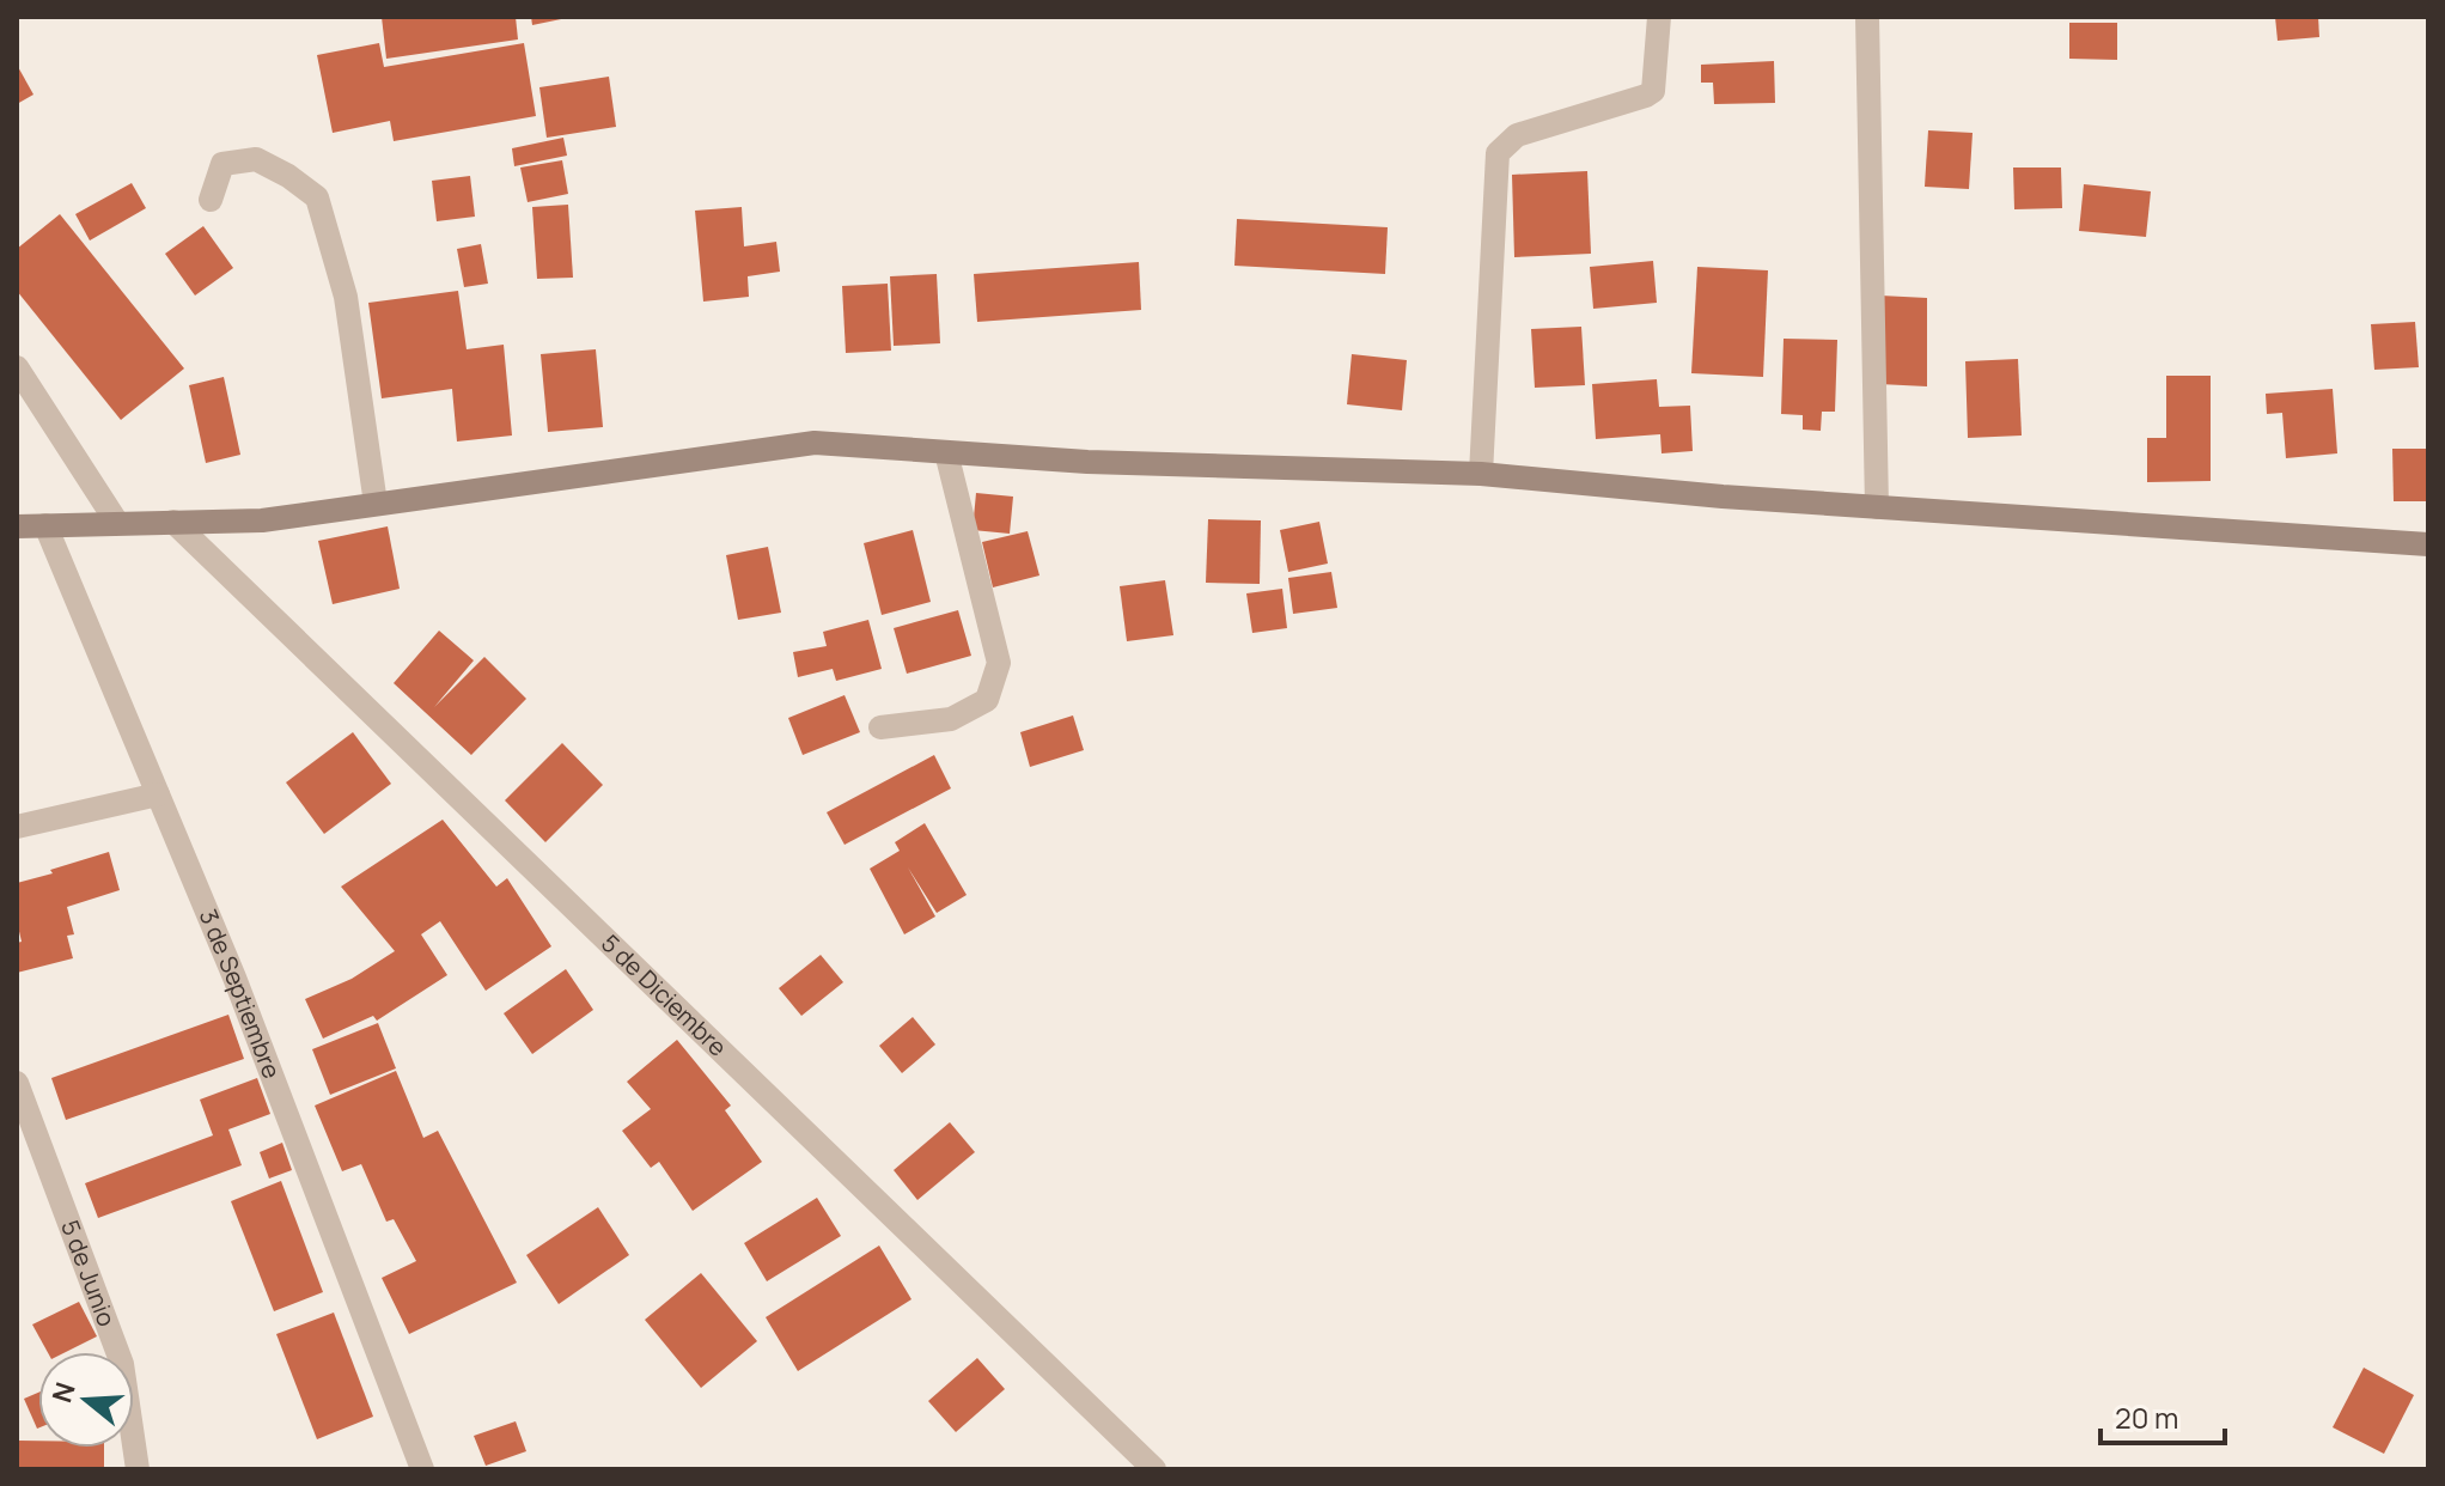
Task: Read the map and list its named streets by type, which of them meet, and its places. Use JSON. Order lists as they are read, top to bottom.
{
  "streets": {
    "street": ["3 de Septiembre", "5 de Diciembre", "5 de Junio"]
  },
  "scale_bar": "20 m",
  "north": "left"
}
